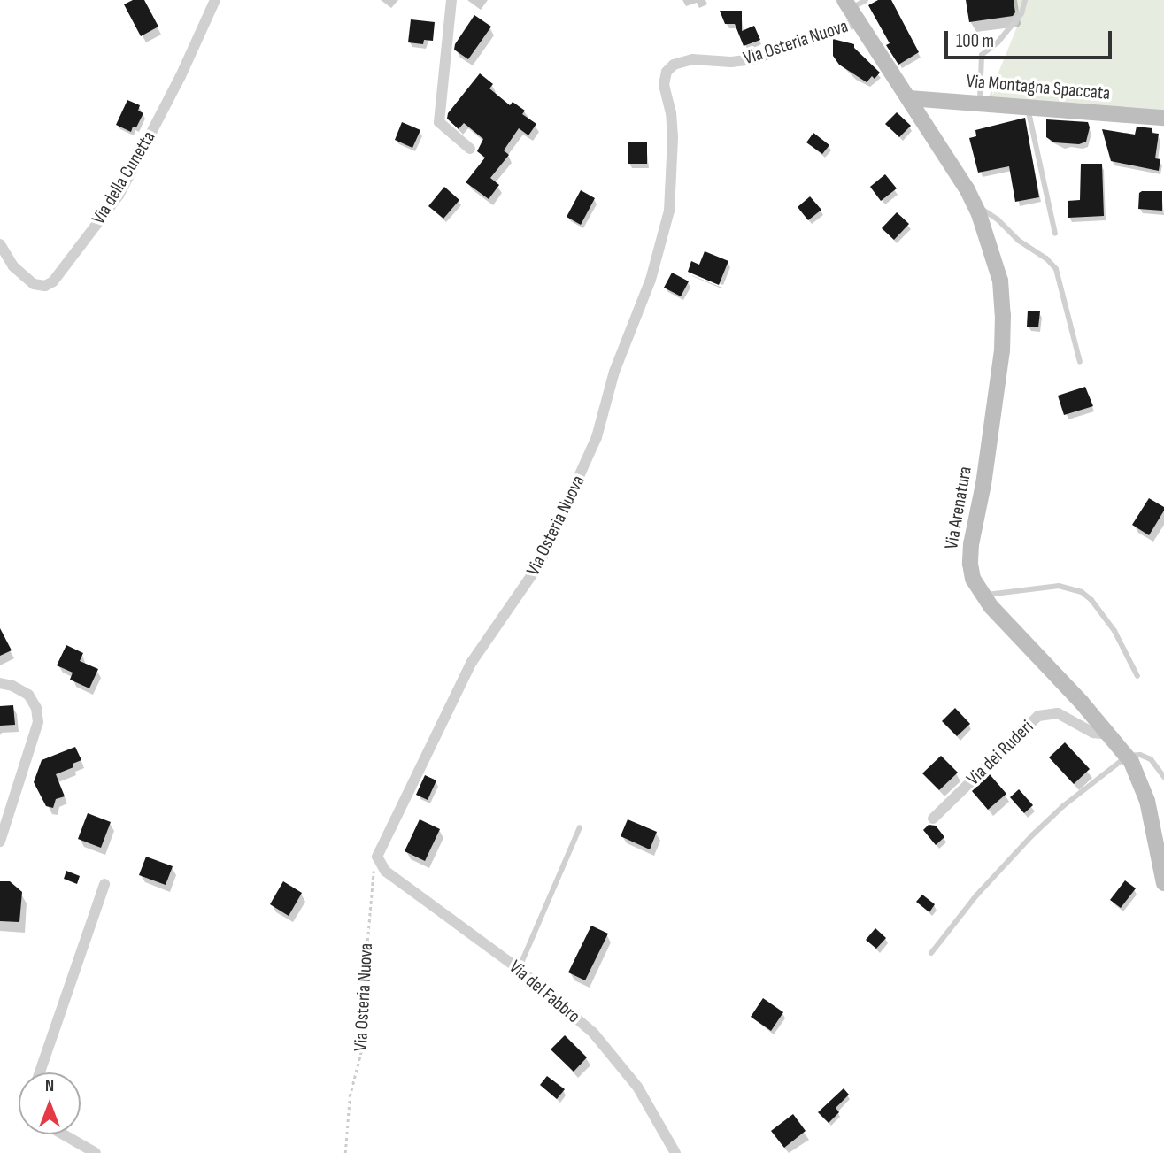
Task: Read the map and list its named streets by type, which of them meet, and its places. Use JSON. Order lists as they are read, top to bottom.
{
  "streets": {
    "street": [
      "Via Osteria Nuova",
      "Via Montagna Spaccata",
      "Via della Cunetta",
      "Via Arenatura",
      "Via dei Ruderi",
      "Via del Fabbro"
    ]
  },
  "crossings": [
    ["Via Osteria Nuova", "Via Arenatura"],
    ["Via Osteria Nuova", "Via del Fabbro"],
    ["Via Montagna Spaccata", "Via Arenatura"],
    ["Via Arenatura", "Via dei Ruderi"]
  ],
  "scale_bar": "100 m",
  "north": "top"
}
